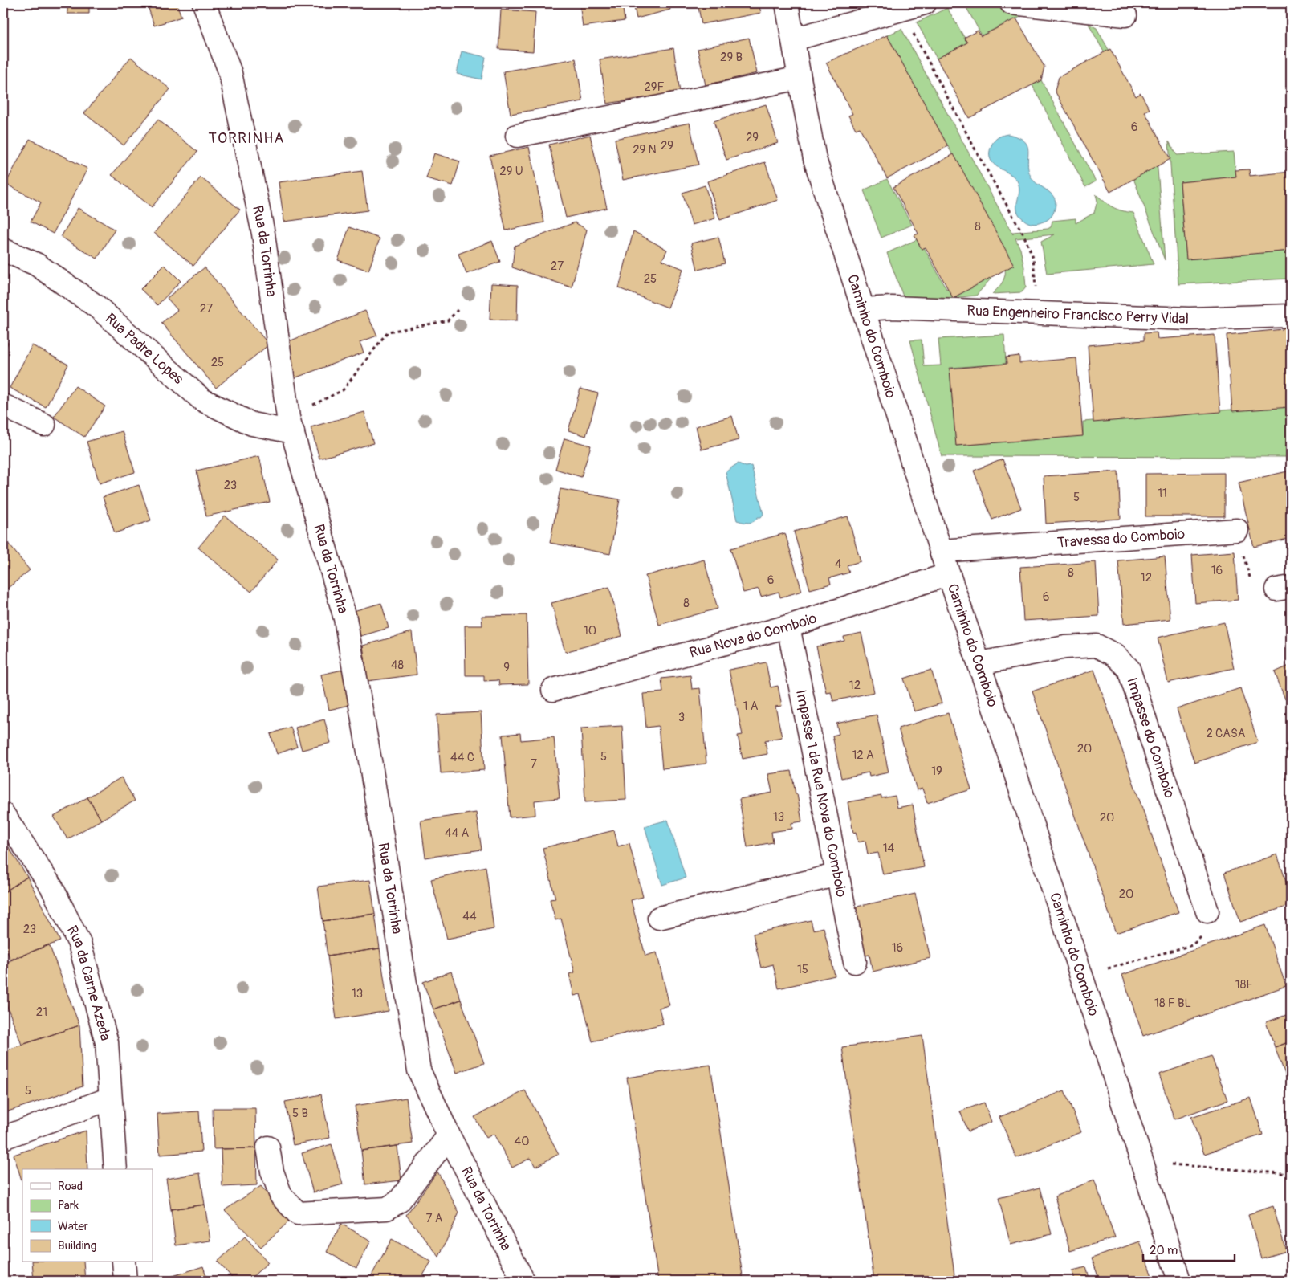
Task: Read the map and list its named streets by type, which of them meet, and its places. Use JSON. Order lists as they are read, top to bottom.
{
  "streets": {
    "street": [
      "Rua da Torrinha",
      "Rua Engenheiro Francisco Perry Vidal",
      "Caminho do Comboio",
      "Rua Padre Lopes",
      "Travessa do Comboio",
      "Rua Nova do Comboio",
      "Impasse do Comboio",
      "Impasse 1 da Rua Nova do Comboio",
      "Rua da Carne Azeda"
    ]
  },
  "crossings": [
    ["Rua da Torrinha", "Rua Padre Lopes"],
    ["Rua Engenheiro Francisco Perry Vidal", "Caminho do Comboio"],
    ["Caminho do Comboio", "Travessa do Comboio"],
    ["Caminho do Comboio", "Rua Nova do Comboio"],
    ["Caminho do Comboio", "Impasse do Comboio"],
    ["Rua Nova do Comboio", "Impasse 1 da Rua Nova do Comboio"]
  ],
  "districts": ["TORRINHA"],
  "house_numbers": [
    "29 B",
    "29F",
    "6",
    "29",
    "29",
    "29 N",
    "29 U",
    "8",
    "27",
    "25",
    "27",
    "25",
    "23",
    "11",
    "5",
    "4",
    "16",
    "8",
    "12",
    "6",
    "6",
    "8",
    "10",
    "48",
    "9",
    "12",
    "1 A",
    "3",
    "2 CASA",
    "20",
    "12 A",
    "5",
    "44 C",
    "7",
    "19",
    "13",
    "20",
    "44 A",
    "14",
    "20",
    "44",
    "23",
    "16",
    "15",
    "18F",
    "13",
    "18 F BL",
    "21",
    "5",
    "5 B",
    "40",
    "7 A"
  ],
  "legend": [
    "Road",
    "Park",
    "Water",
    "Building"
  ],
  "scale_bar": "20 m"
}
